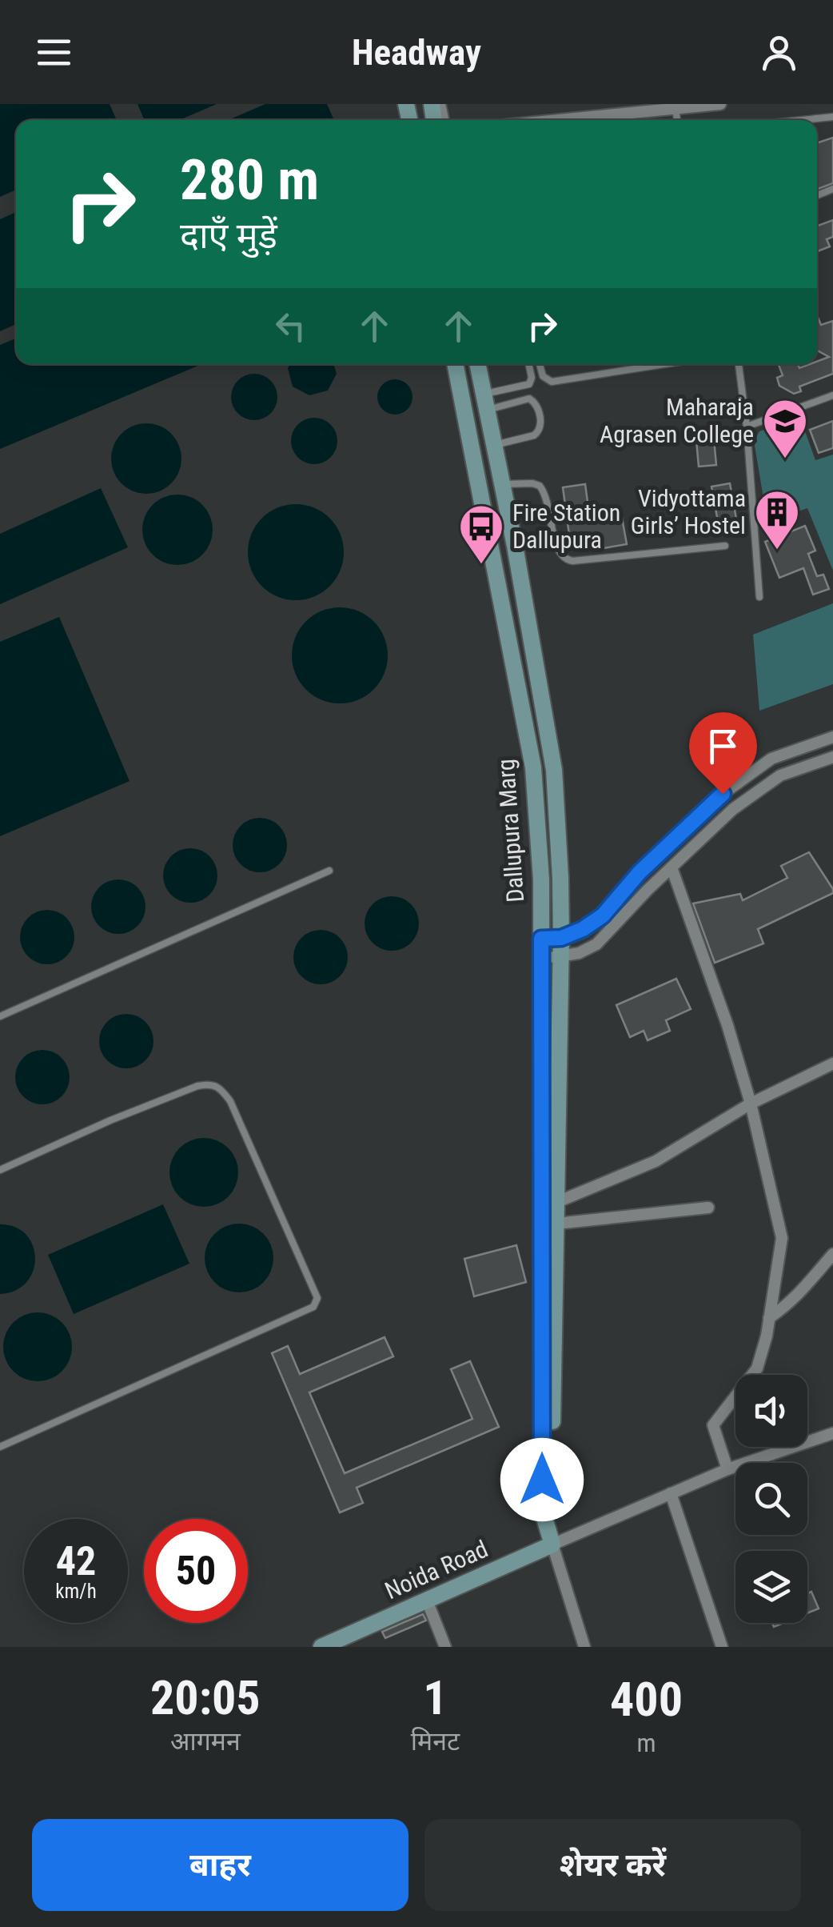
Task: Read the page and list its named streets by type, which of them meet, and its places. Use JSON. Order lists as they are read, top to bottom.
{
  "streets": {
    "main road": ["Dallupura Marg", "Noida Road"]
  },
  "places": {
    "school or university": ["Maharaja Agrasen College"],
    "building": ["Vidyottama Girls’ Hostel"],
    "bus stop": ["Fire Station Dallupura"]
  },
  "page": {
    "header": "Headway",
    "turn": ["280 m", "दाएँ मुड़ें"],
    "speed": "42 km/h",
    "limit": "50",
    "eta": [
      "20:05",
      "आगमन",
      "1",
      "मिनट",
      "400",
      "m"
    ],
    "buttons": ["बाहर", "शेयर करें"]
  }
}
